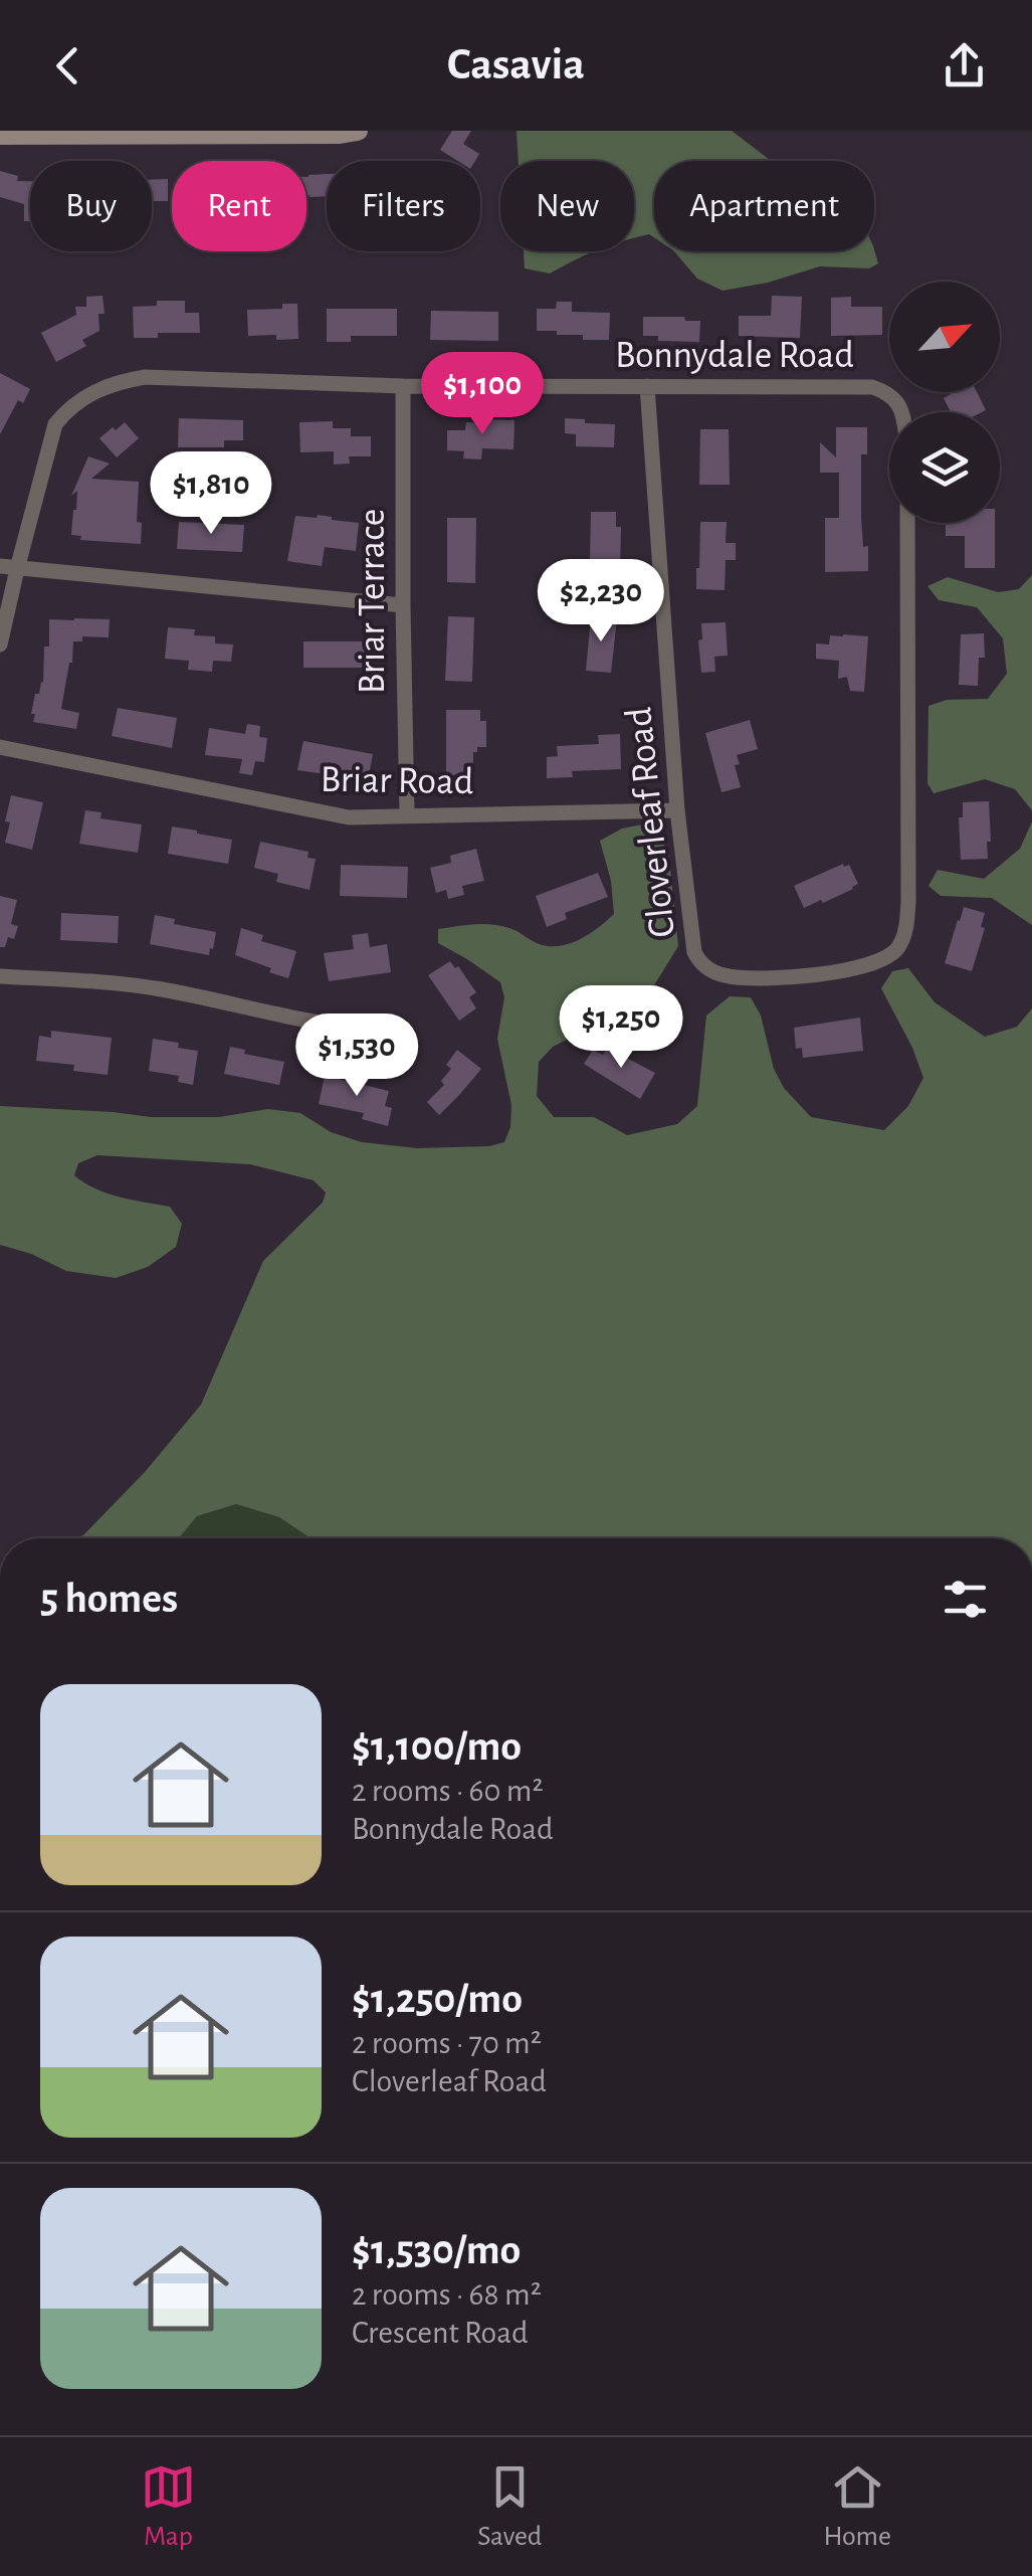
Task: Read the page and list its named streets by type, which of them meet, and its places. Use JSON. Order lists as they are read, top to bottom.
{
  "streets": {
    "street": [
      "Bonnydale Road",
      "Briar Terrace",
      "Briar Road",
      "Cloverleaf Road"
    ]
  },
  "crossings": [
    ["Bonnydale Road", "Briar Terrace"],
    ["Bonnydale Road", "Cloverleaf Road"],
    ["Briar Terrace", "Briar Road"],
    ["Briar Road", "Cloverleaf Road"]
  ],
  "north": "top right",
  "page": {
    "header": "Casavia",
    "chip": [
      "Buy",
      "Rent",
      "Filters",
      "New",
      "Apartment"
    ],
    "price": [
      "$1,100",
      "$1,810",
      "$2,230",
      "$1,250",
      "$1,530"
    ],
    "heading": "5 homes",
    "list": [
      {
        "name": "$1,100/mo",
        "note": "2 rooms · 60 m² · Bonnydale Road"
      },
      {
        "name": "$1,250/mo",
        "note": "2 rooms · 70 m² · Cloverleaf Road"
      },
      {
        "name": "$1,530/mo",
        "note": "2 rooms · 68 m² · Crescent Road"
      }
    ],
    "tabs": ["Map", "Saved", "Home"]
  }
}
